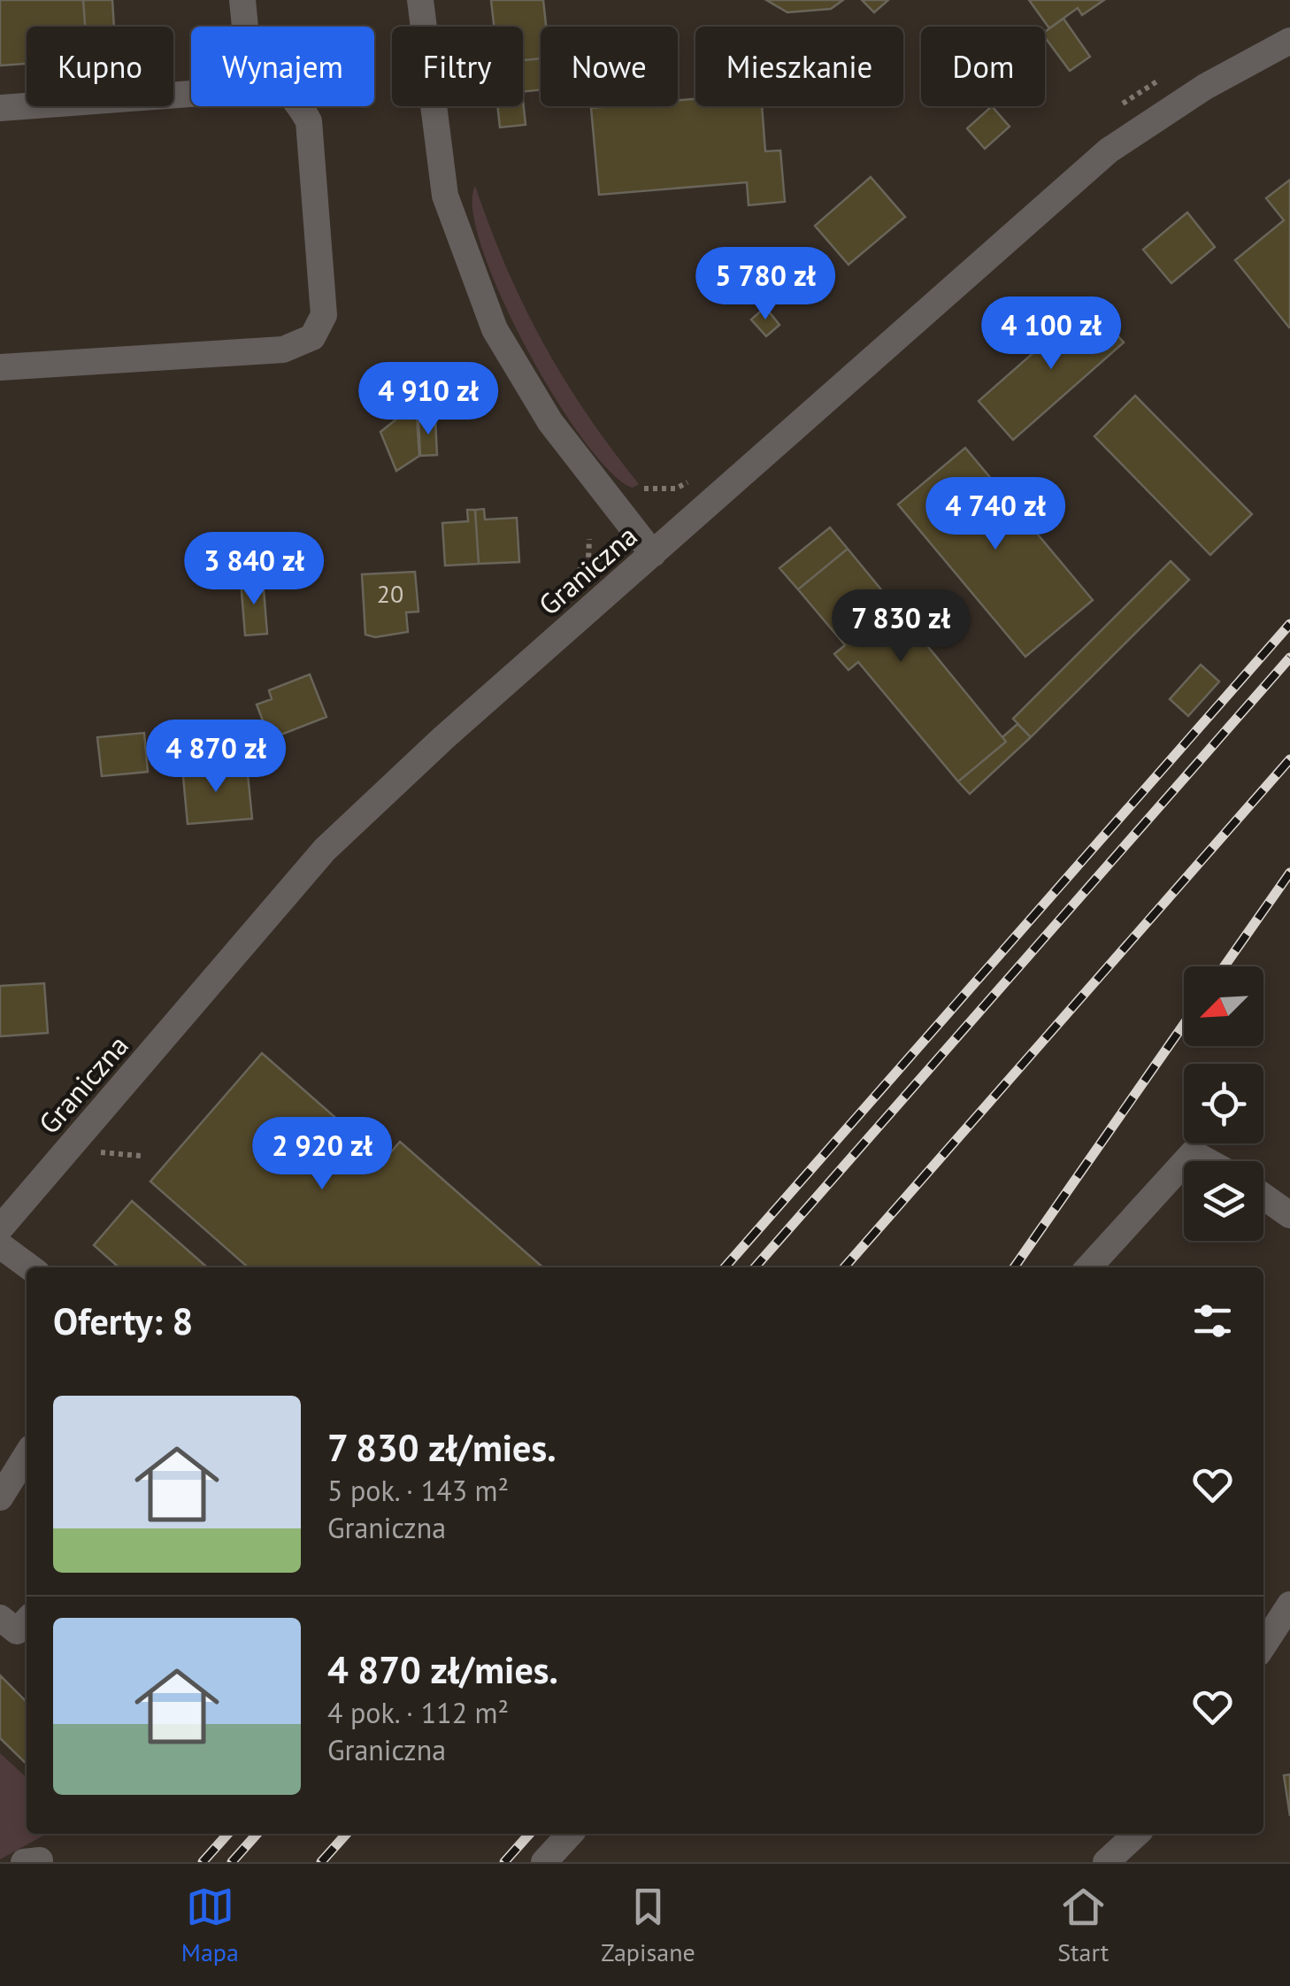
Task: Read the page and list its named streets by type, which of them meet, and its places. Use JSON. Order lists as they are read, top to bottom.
{
  "streets": {
    "street": ["Graniczna"]
  },
  "house_numbers": ["20"],
  "north": "bottom left",
  "page": {
    "chip": [
      "Kupno",
      "Wynajem",
      "Filtry",
      "Nowe",
      "Mieszkanie",
      "Dom"
    ],
    "price": [
      "5 780 zł",
      "4 100 zł",
      "4 910 zł",
      "4 740 zł",
      "3 840 zł",
      "7 830 zł",
      "4 870 zł",
      "2 920 zł"
    ],
    "heading": "Oferty: 8",
    "list": [
      {
        "name": "7 830 zł/mies.",
        "note": "5 pok. · 143 m² · Graniczna"
      },
      {
        "name": "4 870 zł/mies.",
        "note": "4 pok. · 112 m² · Graniczna"
      }
    ],
    "tabs": ["Mapa", "Zapisane", "Start"]
  }
}
